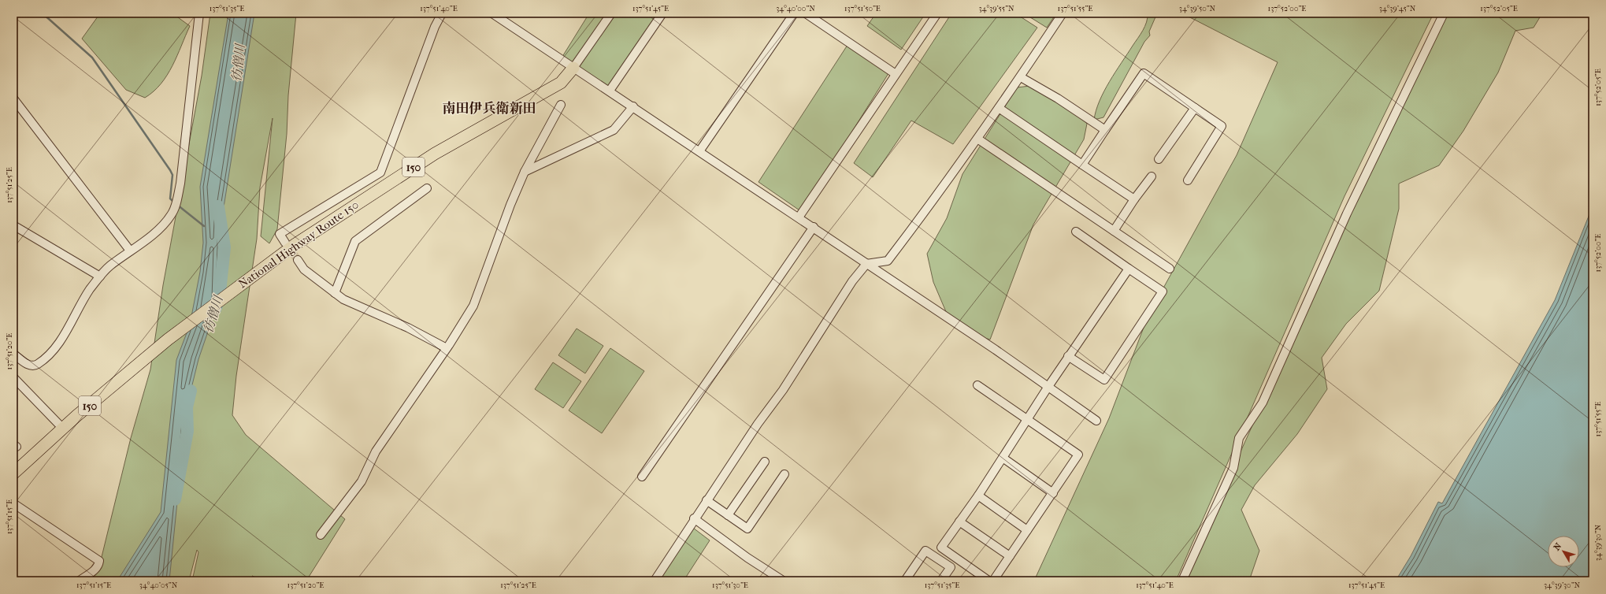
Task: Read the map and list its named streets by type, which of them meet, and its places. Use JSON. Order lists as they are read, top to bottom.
{
  "streets": {
    "highway": ["150", "National Highway Route 150"]
  },
  "districts": ["南田伊兵衛新田"],
  "water": ["彷僧川"],
  "north": "top left",
  "coordinates": [
    "137°51'35\"E",
    "137°51'40\"E",
    "137°51'45\"E",
    "34°40'00\"N",
    "137°51'50\"E",
    "34°39'55\"N",
    "137°51'55\"E",
    "34°39'50\"N",
    "137°52'00\"E",
    "34°39'45\"N",
    "137°52'05\"E",
    "137°51'25\"E",
    "137°51'20\"E",
    "137°51'15\"E",
    "34°39'30\"N",
    "34°40'05\"N",
    "137°51'30\"E"
  ]
}
